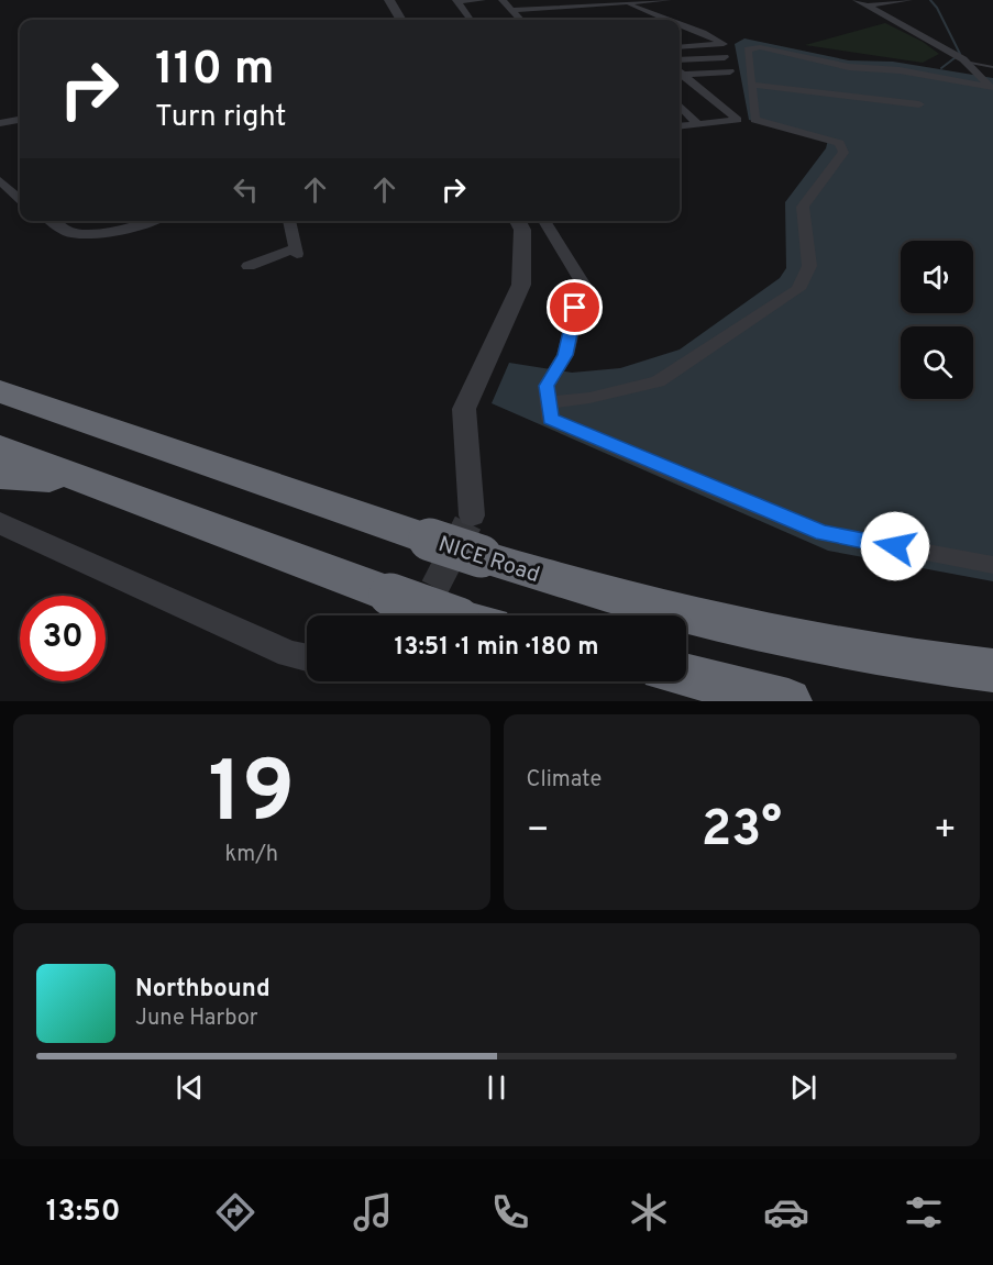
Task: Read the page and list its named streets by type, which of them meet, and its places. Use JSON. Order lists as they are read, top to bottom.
{
  "streets": {
    "highway": ["NICE Road"]
  },
  "page": {
    "turn": ["110 m", "Turn right"],
    "limit": "30",
    "trip": "13:51 · 1 min · 180 m",
    "tile": [
      ["19", "km/h"],
      "Climate"
    ],
    "heat": ["−", "23°", "+"],
    "song": ["Northbound", "June Harbor"],
    "tabs": "13:50"
  }
}
